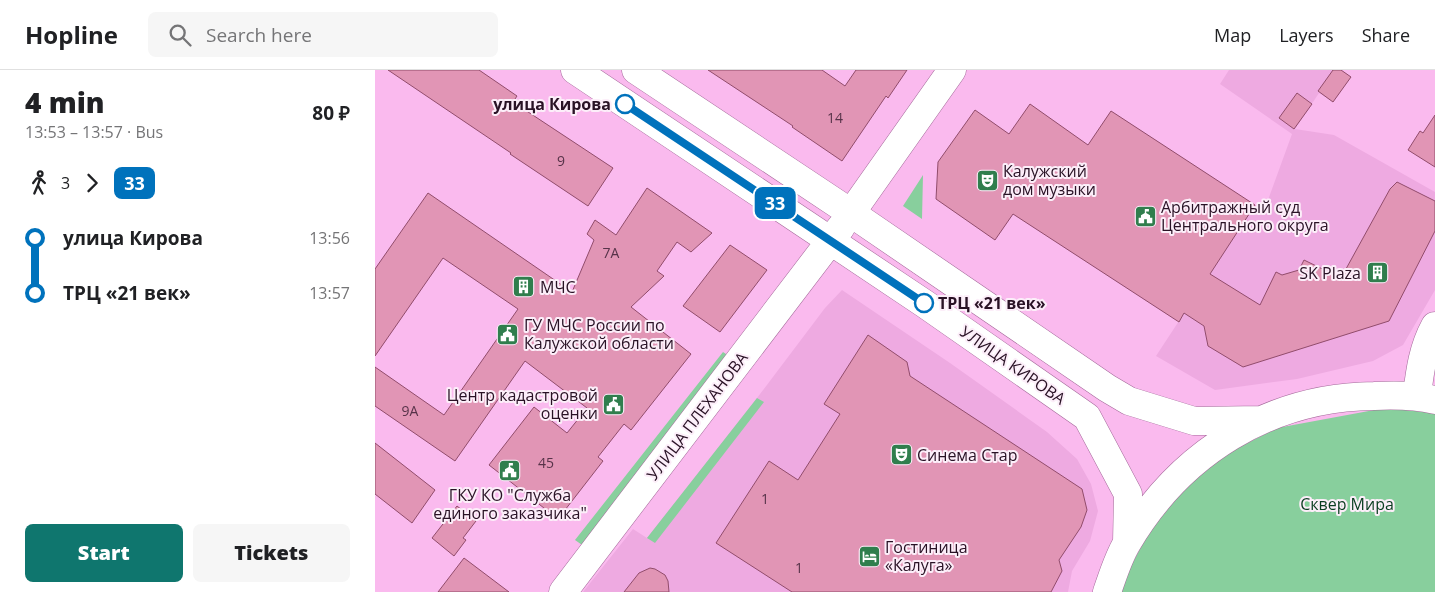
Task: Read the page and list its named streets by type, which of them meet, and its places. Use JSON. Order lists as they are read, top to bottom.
{
  "streets": {
    "main road": ["УЛИЦА КИРОВА", "УЛИЦА ПЛЕХАНОВА"]
  },
  "crossings": [
    ["УЛИЦА КИРОВА", "УЛИЦА ПЛЕХАНОВА"]
  ],
  "parks": ["Сквер Мира"],
  "places": {
    "other": ["улица Кирова", "ТРЦ «21 век»"],
    "theatre": ["Калужский дом музыки", "Синема Стар"],
    "public building": [
      "Арбитражный суд Центрального округа",
      "ГУ МЧС России по Калужской области",
      "Центр кадастровой оценки",
      "ГКУ КО \"Служба единого заказчика\""
    ],
    "building": ["SK Plaza", "МЧС"],
    "hotel": ["Гостиница «Калуга»"]
  },
  "lines": ["bus line 33"],
  "house_numbers": [
    "14",
    "9",
    "7А",
    "9А",
    "45",
    "1",
    "1"
  ],
  "page": {
    "header": "Hopline",
    "search": "Search here",
    "nav": ["Map", "Layers", "Share"],
    "heading": ["4 min", "13:53 – 13:57 · Bus", "80 ₽"],
    "on_map": "33",
    "legs": ["3", "33"],
    "list": [
      {
        "name": "улица Кирова",
        "value": "13:56"
      },
      {
        "name": "ТРЦ «21 век»",
        "value": "13:57"
      }
    ],
    "buttons": ["Start", "Tickets"]
  }
}
